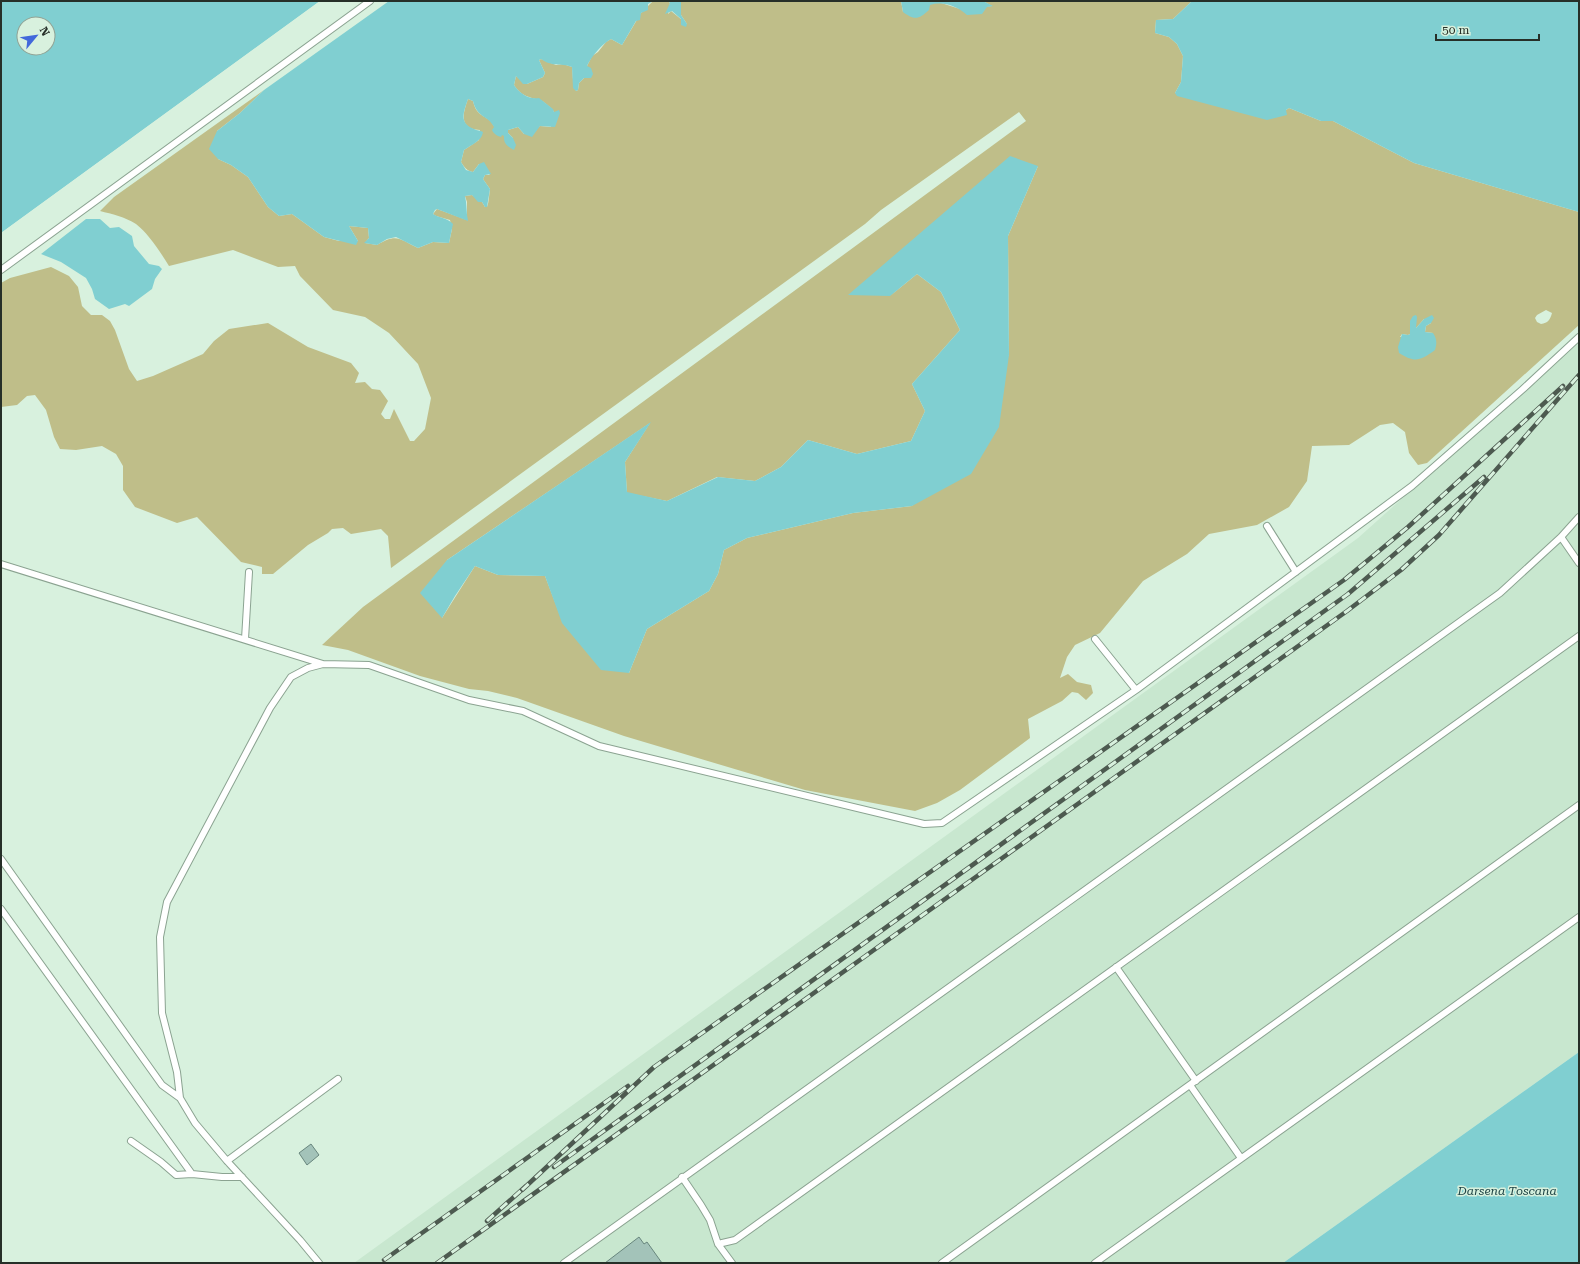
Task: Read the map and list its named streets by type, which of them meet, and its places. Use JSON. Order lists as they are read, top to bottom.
{
  "water": ["Darsena Toscana"],
  "scale_bar": "50 m",
  "north": "top right"
}
